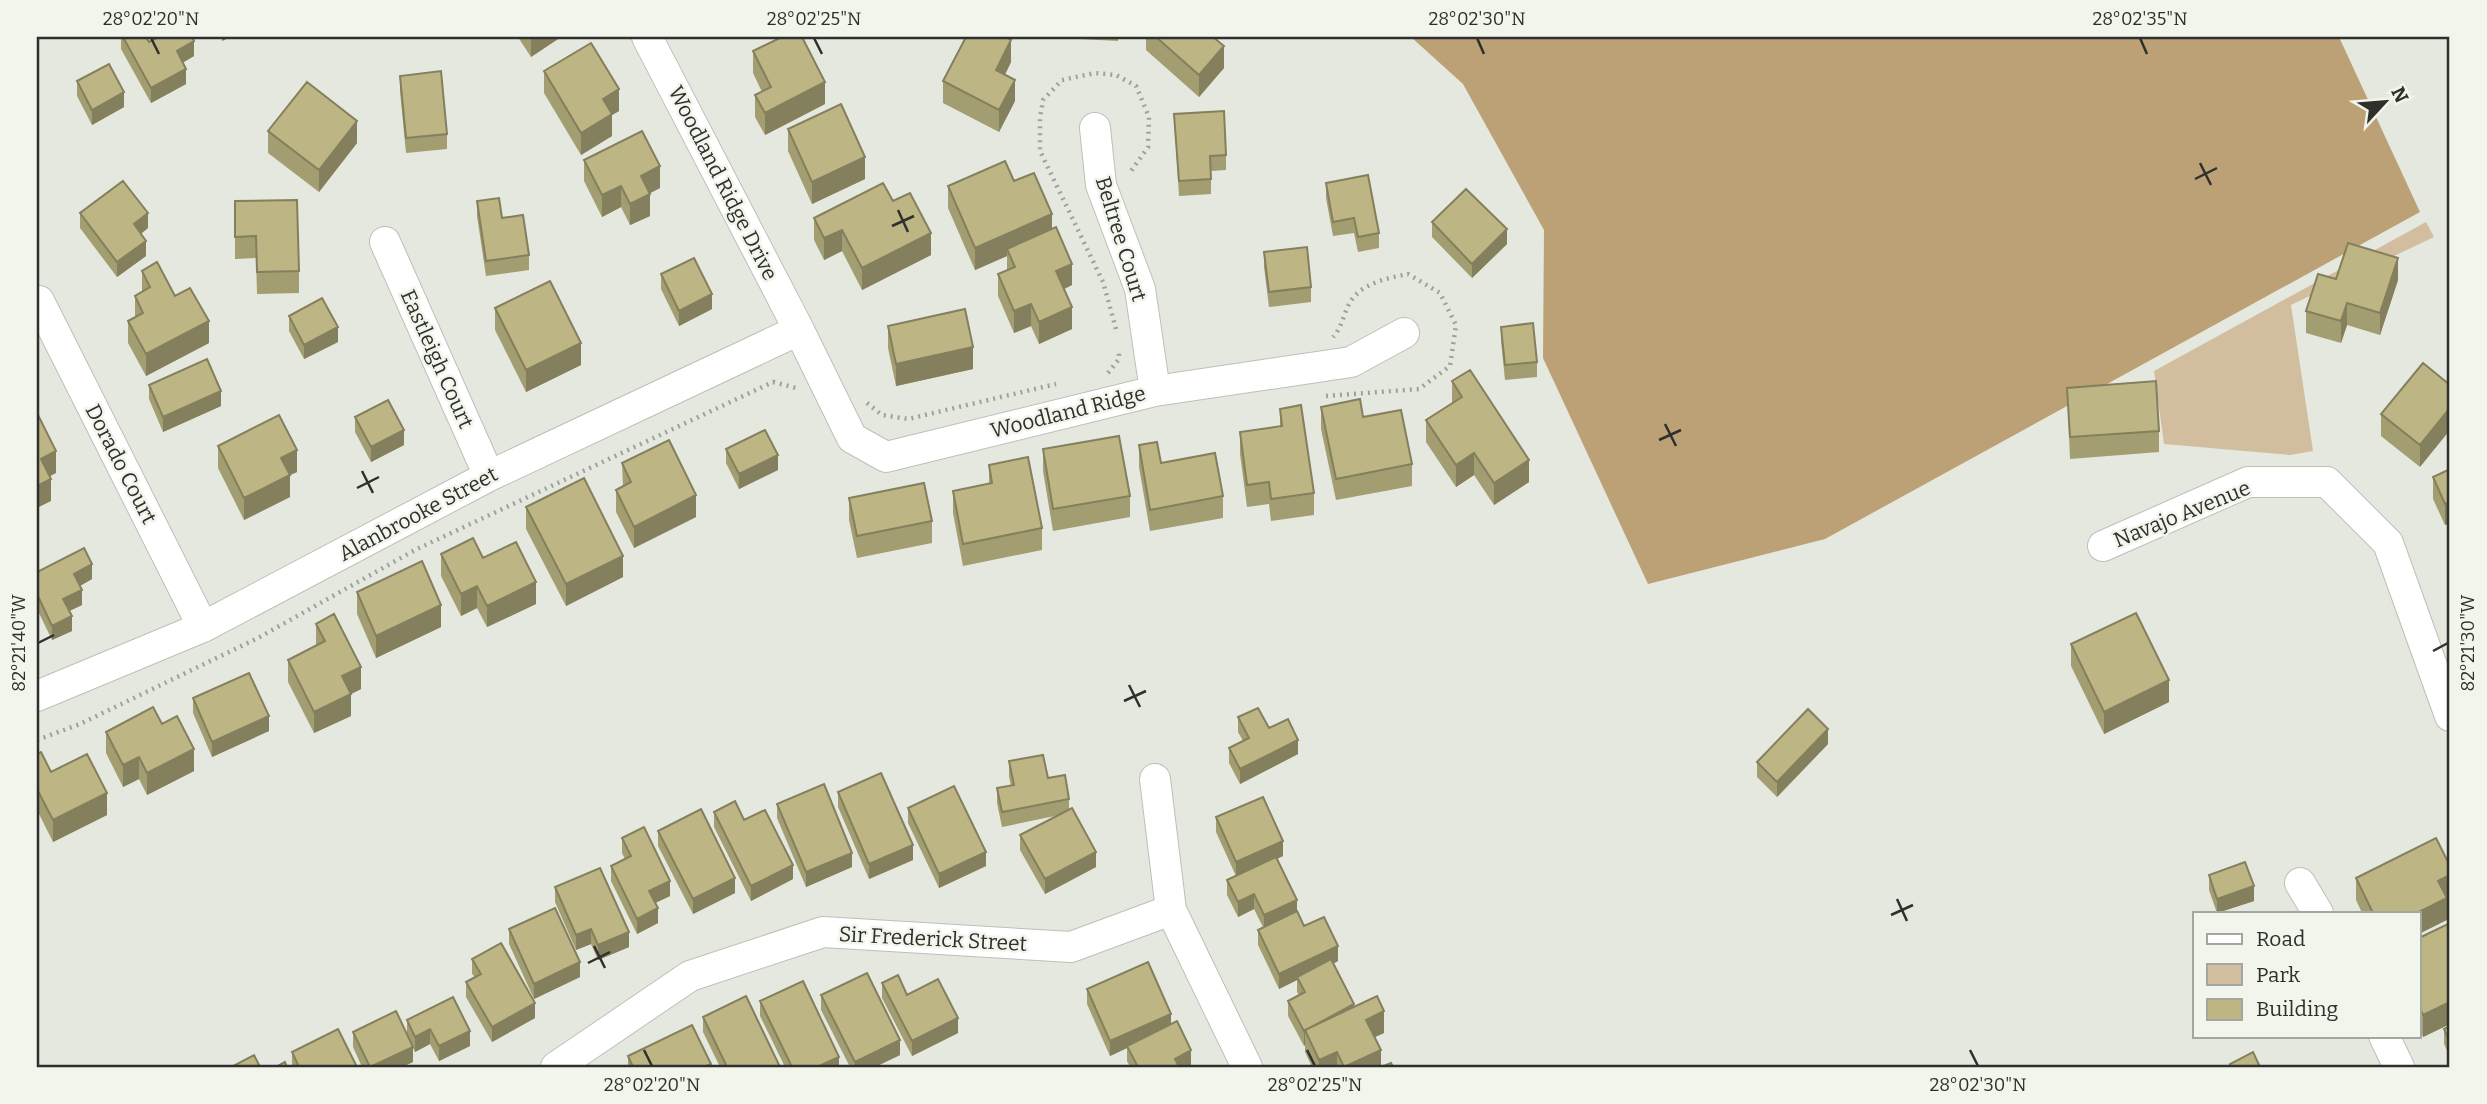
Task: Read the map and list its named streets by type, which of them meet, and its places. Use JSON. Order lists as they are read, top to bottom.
{
  "streets": {
    "street": [
      "Woodland Ridge Drive",
      "Beltree Court",
      "Eastleigh Court",
      "Woodland Ridge",
      "Dorado Court",
      "Alanbrooke Street",
      "Navajo Avenue",
      "Sir Frederick Street"
    ]
  },
  "crossings": [
    ["Woodland Ridge Drive", "Woodland Ridge"],
    ["Woodland Ridge Drive", "Alanbrooke Street"],
    ["Beltree Court", "Woodland Ridge"],
    ["Eastleigh Court", "Alanbrooke Street"],
    ["Woodland Ridge", "Alanbrooke Street"],
    ["Dorado Court", "Alanbrooke Street"]
  ],
  "legend": ["Road", "Park", "Building"],
  "north": "top right",
  "coordinates": [
    "28°02'20\"N",
    "28°02'25\"N",
    "28°02'30\"N",
    "28°02'35\"N",
    "82°21'40\"W",
    "82°21'30\"W"
  ]
}
